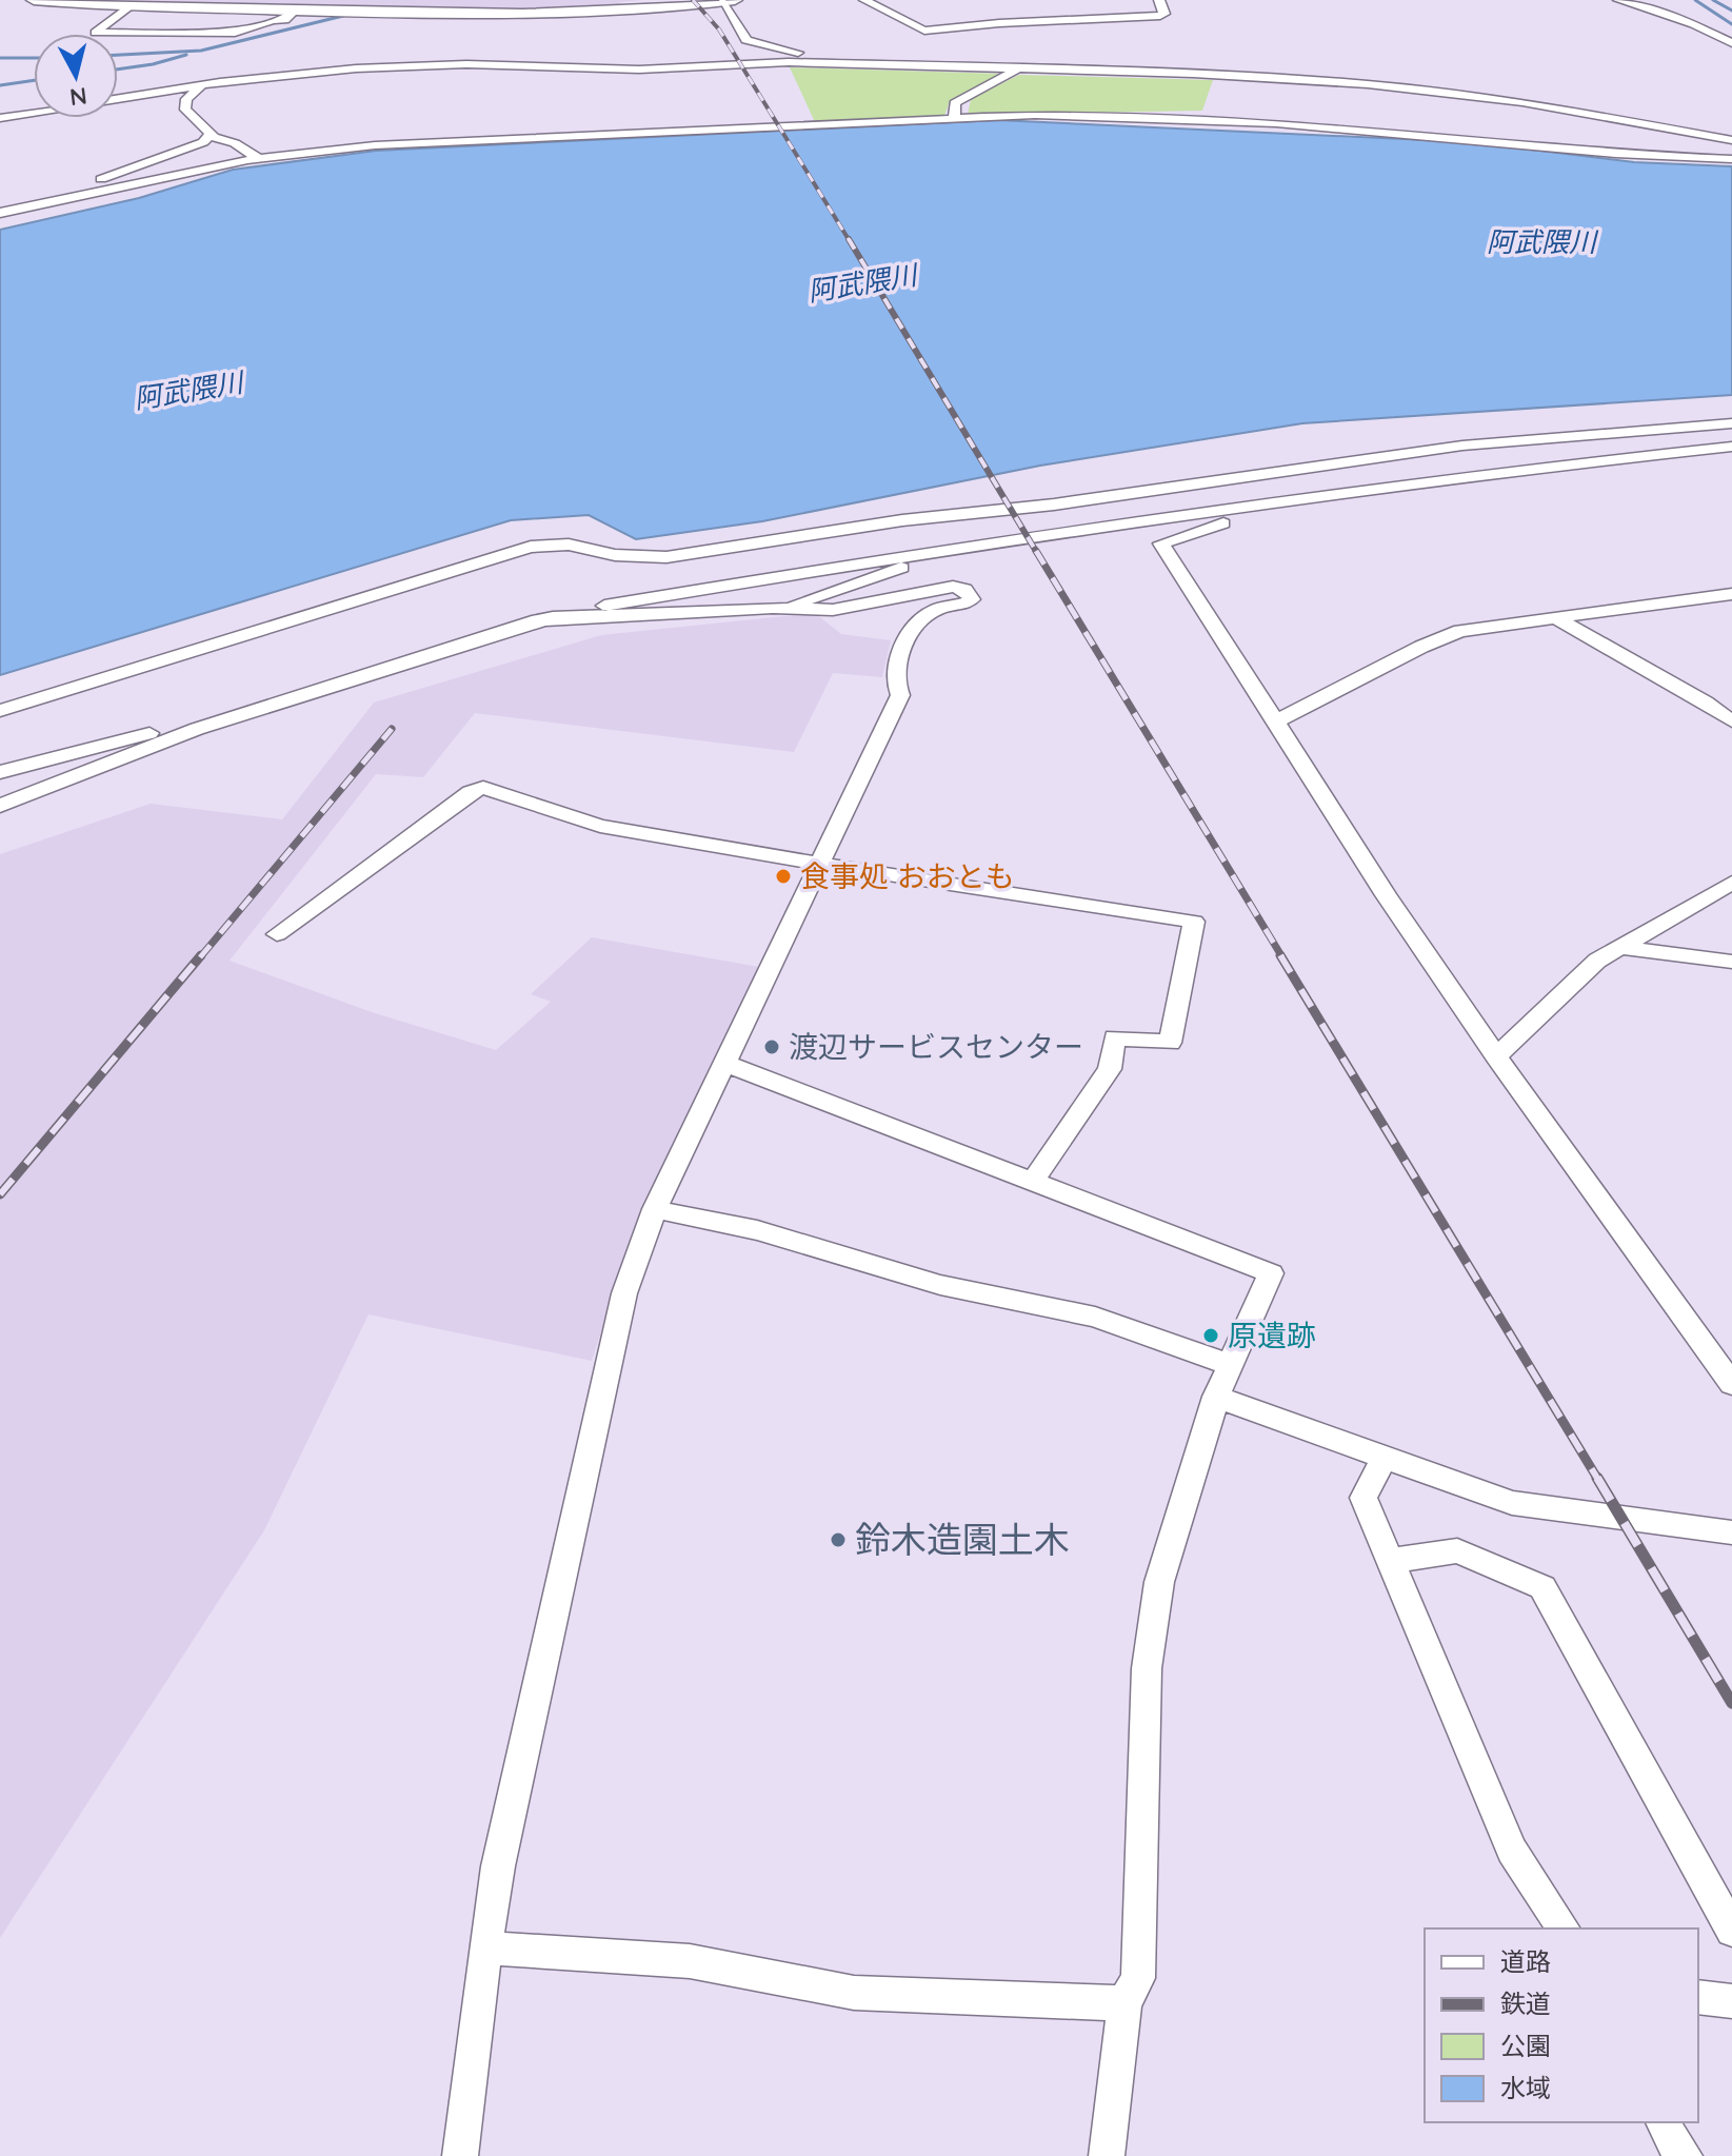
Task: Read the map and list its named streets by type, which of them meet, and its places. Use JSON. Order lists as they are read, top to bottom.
{
  "water": ["阿武隈川"],
  "places": [
    "食事処 おおとも",
    "渡辺サービスセンター",
    "原遺跡",
    "鈴木造園土木"
  ],
  "legend": [
    "道路",
    "鉄道",
    "公園",
    "水域"
  ],
  "north": "bottom"
}
